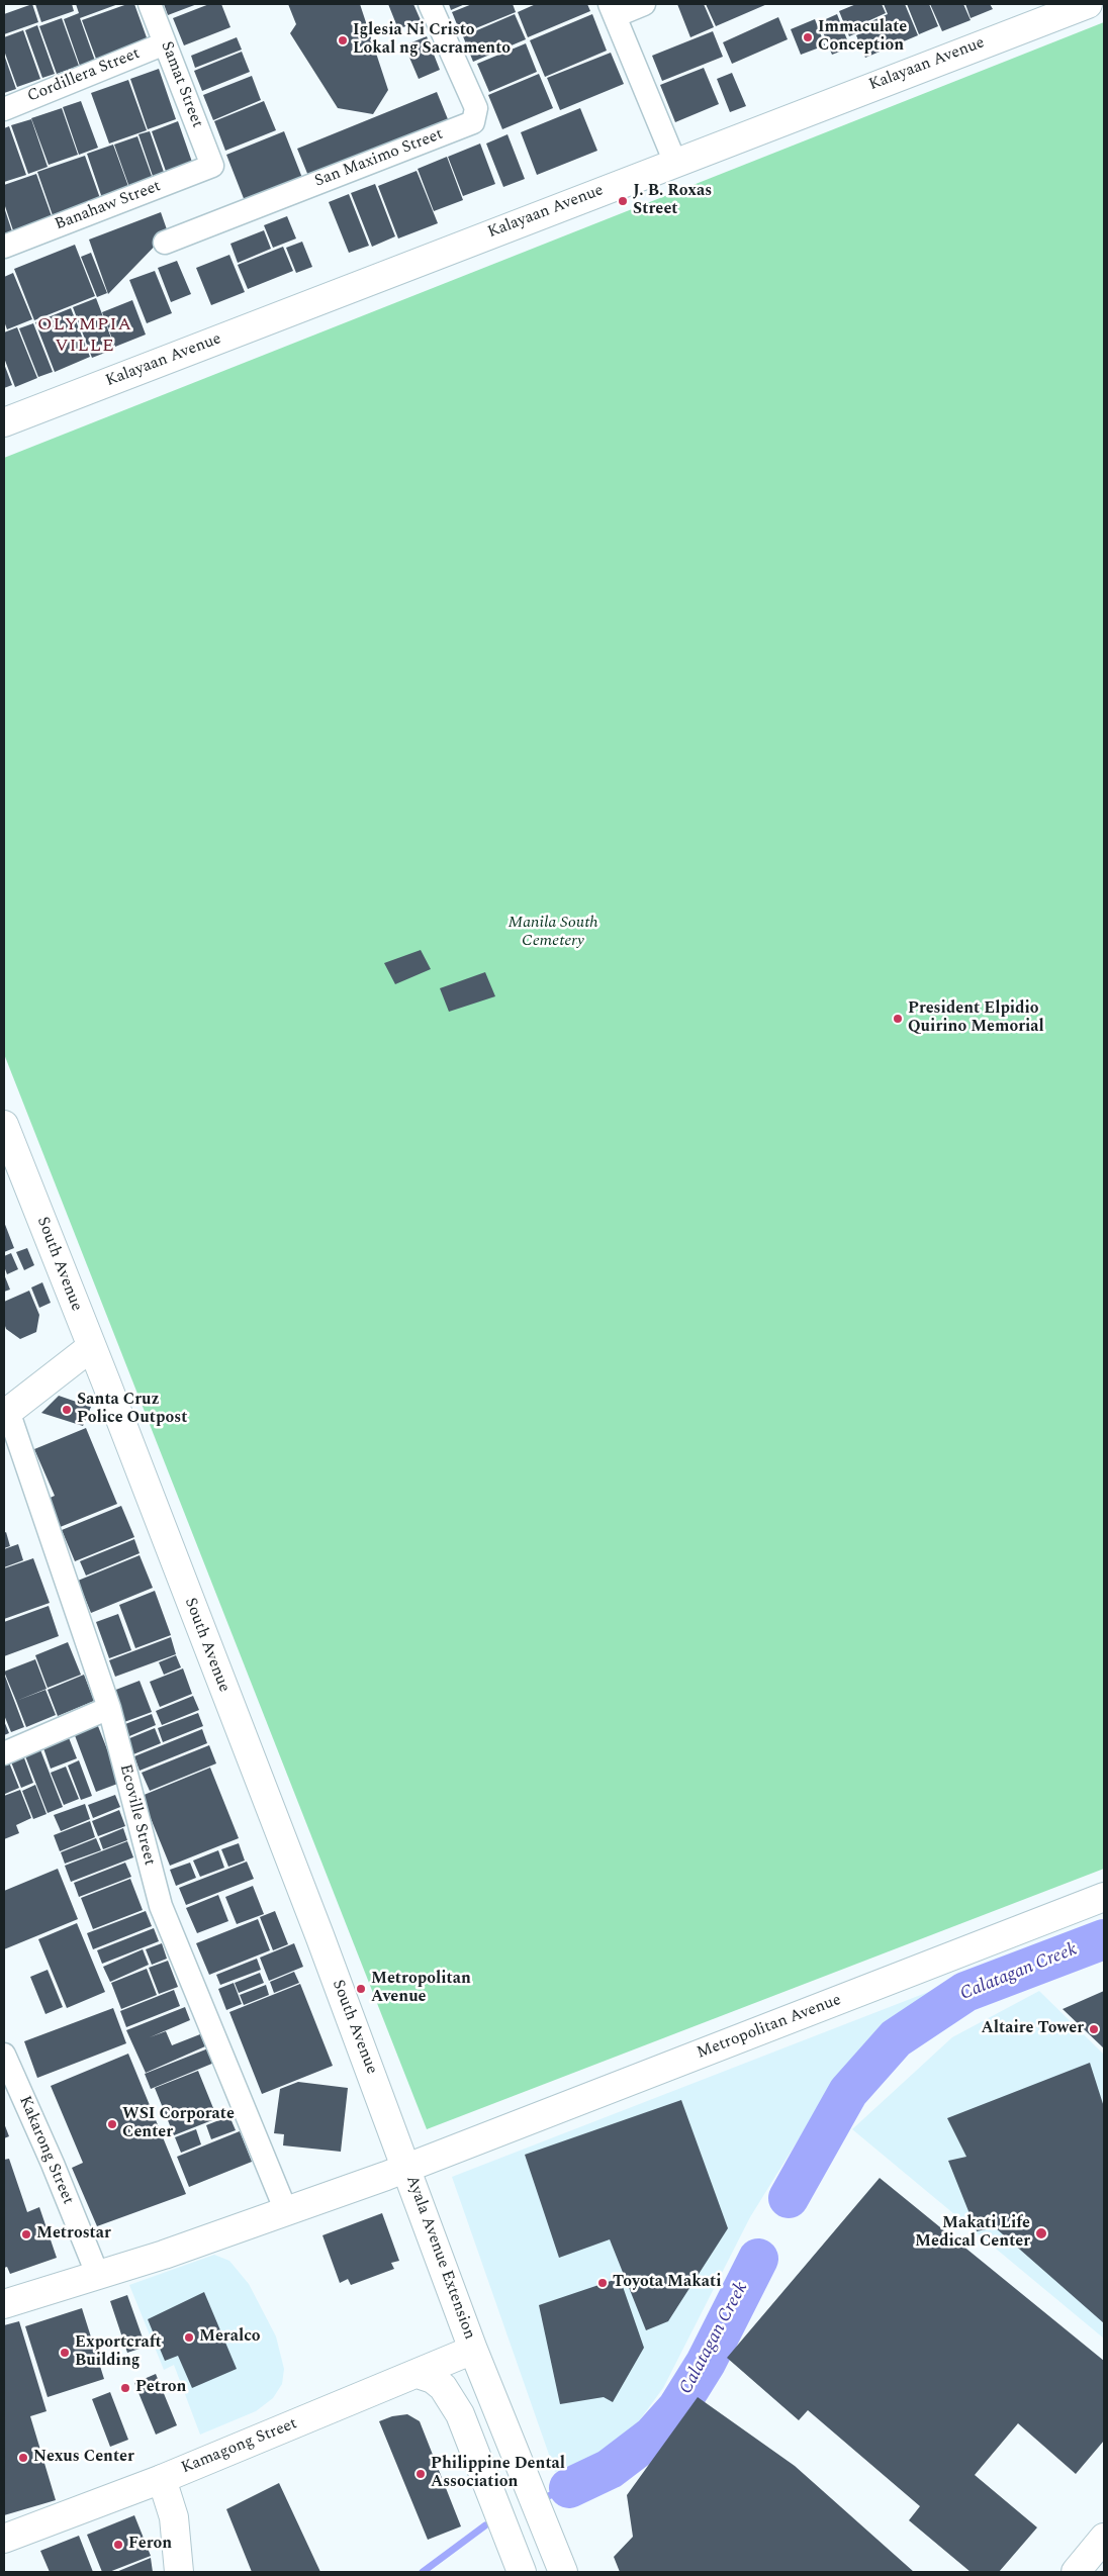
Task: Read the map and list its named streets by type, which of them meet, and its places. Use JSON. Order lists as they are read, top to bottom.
{
  "streets": {
    "main road": [
      "Kalayaan Avenue",
      "South Avenue",
      "Metropolitan Avenue",
      "Ayala Avenue Extension",
      "Kamagong Street"
    ],
    "street": [
      "Cordillera Street",
      "Samat Street",
      "San Maximo Street",
      "Banahaw Street",
      "Ecoville Street",
      "Kakarong Street"
    ]
  },
  "crossings": [
    ["Cordillera Street", "Samat Street"],
    ["Samat Street", "Banahaw Street"],
    ["South Avenue", "Metropolitan Avenue"],
    ["South Avenue", "Ayala Avenue Extension"],
    ["Ecoville Street", "Metropolitan Avenue"],
    ["Metropolitan Avenue", "Kakarong Street"],
    ["Metropolitan Avenue", "Ayala Avenue Extension"],
    ["Ayala Avenue Extension", "Kamagong Street"]
  ],
  "districts": ["OLYMPIA VILLE"],
  "water": ["Calatagan Creek"],
  "parks": ["Manila South Cemetery"],
  "places": [
    "Immaculate Conception",
    "Iglesia Ni Cristo Lokal ng Sacramento",
    "J. B. Roxas Street",
    "President Elpidio Quirino Memorial",
    "Santa Cruz Police Outpost",
    "Metropolitan Avenue",
    "Altaire Tower",
    "WSI Corporate Center",
    "Makati Life Medical Center",
    "Metrostar",
    "Toyota Makati",
    "Meralco",
    "Exportcraft Building",
    "Petron",
    "Nexus Center",
    "Philippine Dental Association",
    "Feron"
  ]
}
